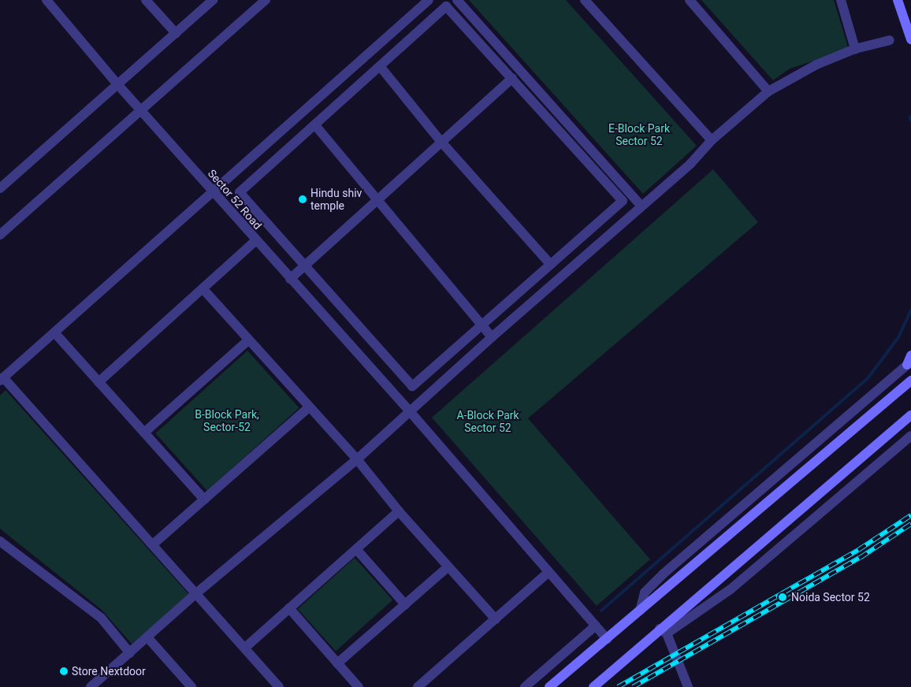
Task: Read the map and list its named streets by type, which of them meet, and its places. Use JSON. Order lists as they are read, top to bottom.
{
  "streets": {
    "street": ["Sector 52 Road"]
  },
  "parks": ["E-Block Park Sector 52", "B-Block Park, Sector-52", "A-Block Park Sector 52"],
  "places": ["Hindu shiv temple", "Noida Sector 52", "Store Nextdoor"]
}
